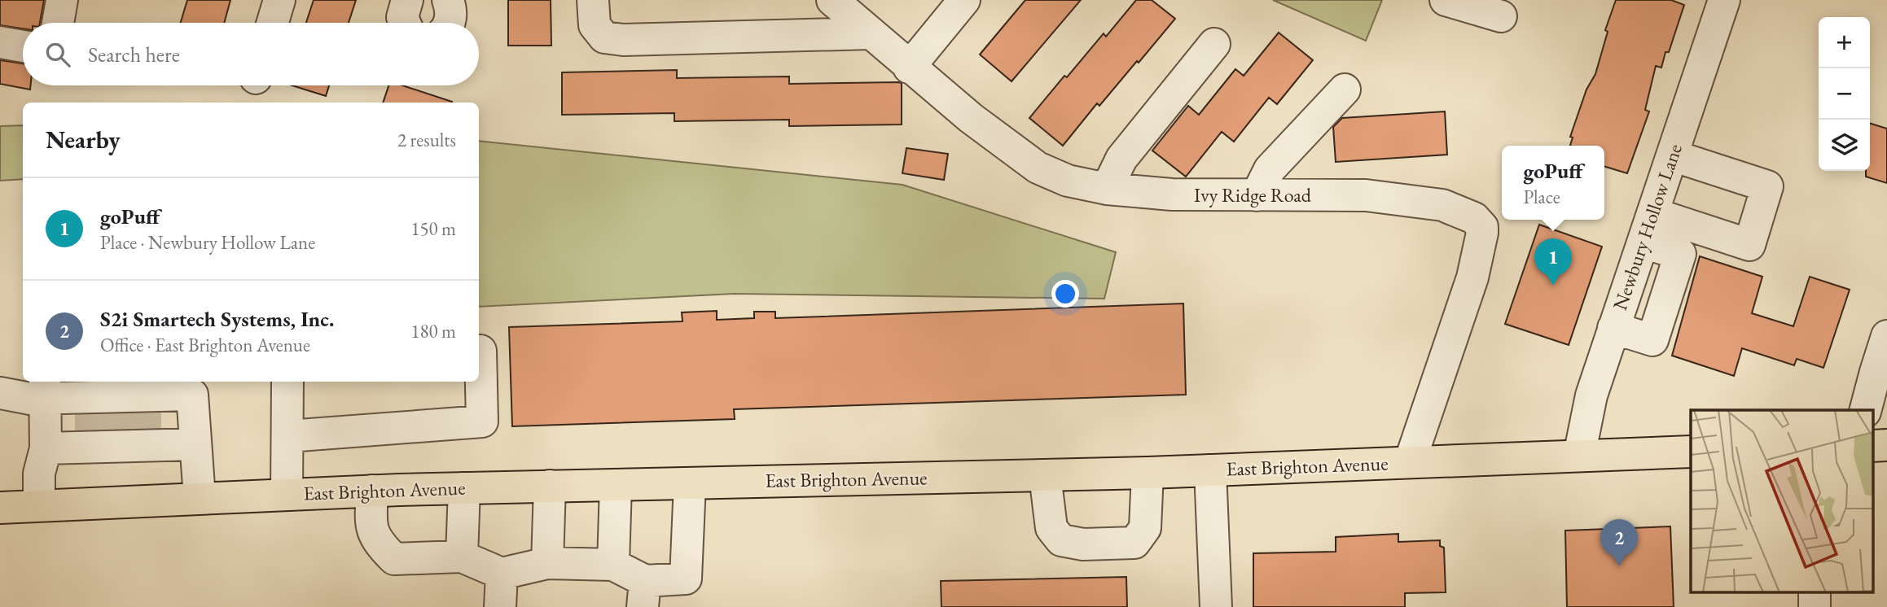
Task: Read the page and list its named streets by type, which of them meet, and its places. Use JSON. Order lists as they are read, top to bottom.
{
  "streets": {
    "main road": ["East Brighton Avenue"],
    "street": ["Ivy Ridge Road", "Newbury Hollow Lane"]
  },
  "crossings": [
    ["Ivy Ridge Road", "East Brighton Avenue"],
    ["Newbury Hollow Lane", "East Brighton Avenue"]
  ],
  "page": {
    "map_buttons": ["+", "−"],
    "search": "Search here",
    "heading": ["Nearby", "2 results"],
    "popup": ["goPuff", "Place"],
    "list": [
      {
        "mark": "1",
        "name": "goPuff",
        "note": "Place · Newbury Hollow Lane",
        "value": "150 m"
      },
      {
        "mark": "2",
        "name": "S2i Smartech Systems, Inc.",
        "note": "Office · East Brighton Avenue",
        "value": "180 m"
      }
    ],
    "pins": ["1", "2"]
  }
}
